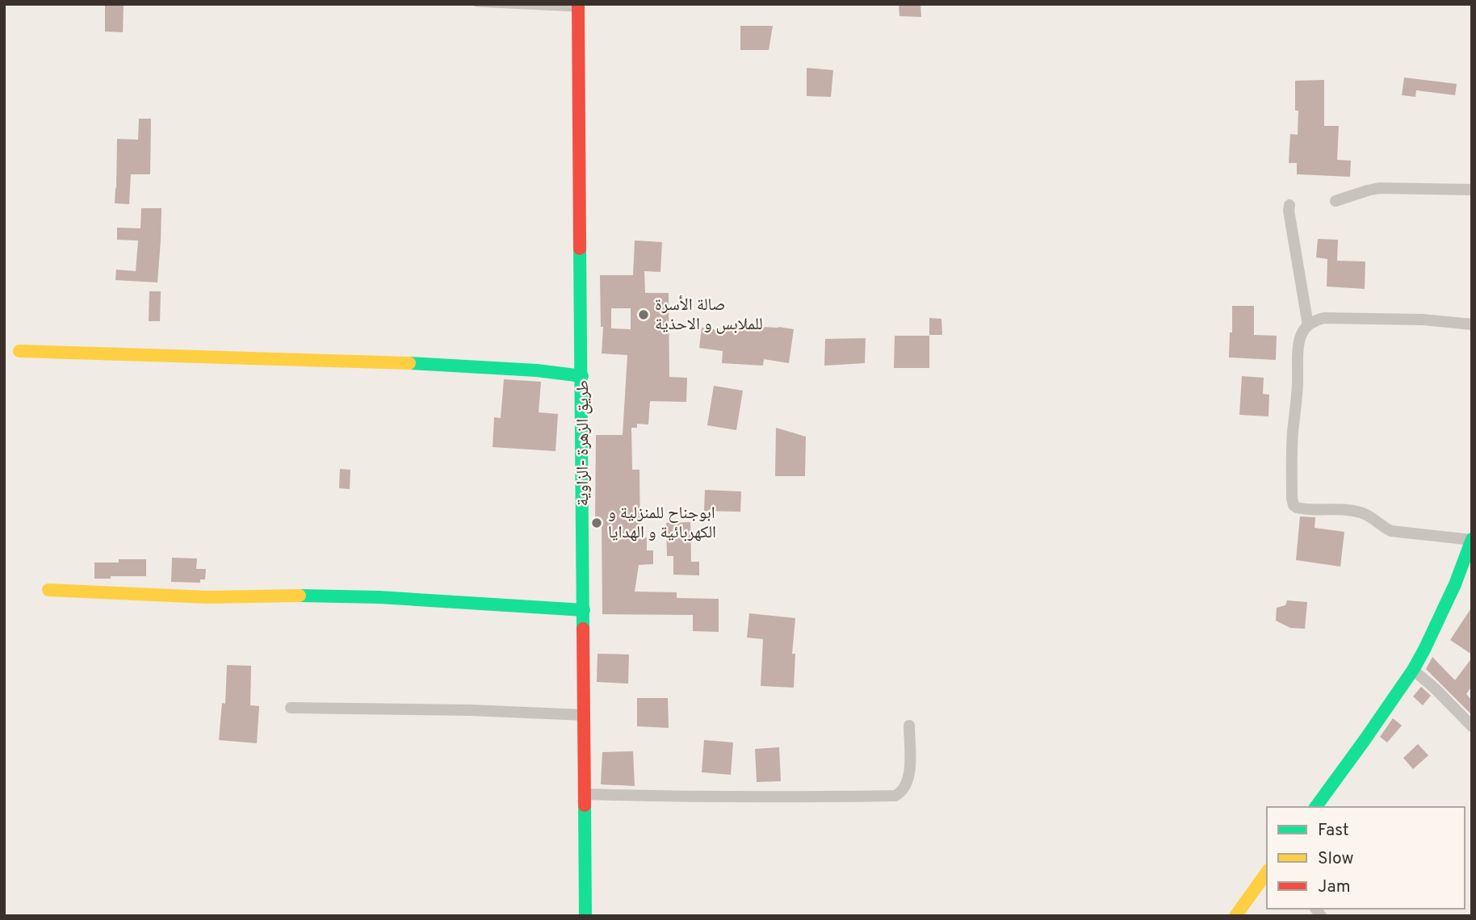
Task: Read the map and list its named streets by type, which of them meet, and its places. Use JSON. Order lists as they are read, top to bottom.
{
  "streets": {
    "main road": ["طريق الزهرة -الزاوية"]
  },
  "places": ["صالة الأسرة للملابس و الاحذية", "ابوجناح للمنزلية و الكهربائية و الهدايا"],
  "legend": ["Fast", "Slow", "Jam"]
}
